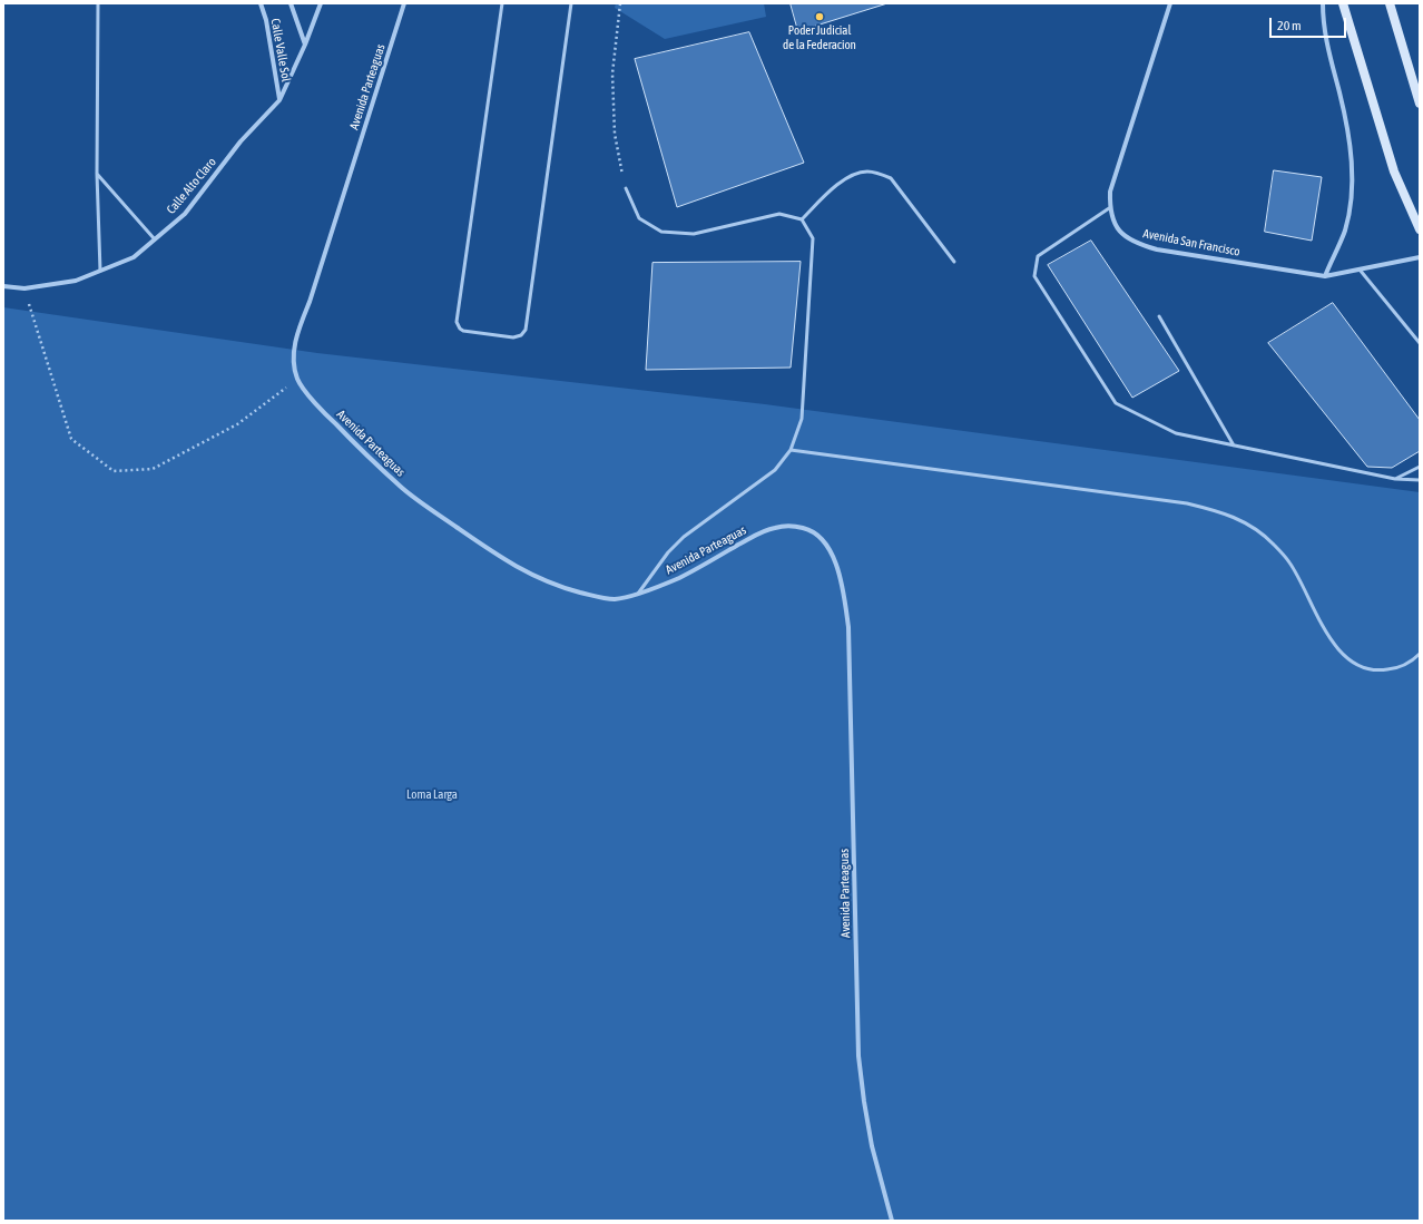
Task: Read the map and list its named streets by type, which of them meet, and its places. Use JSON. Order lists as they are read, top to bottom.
{
  "streets": {
    "street": [
      "Calle Valle Sol",
      "Avenida Parteaguas",
      "Calle Alto Claro",
      "Avenida San Francisco"
    ]
  },
  "crossings": [
    ["Calle Valle Sol", "Calle Alto Claro"]
  ],
  "parks": ["Loma Larga"],
  "places": ["Poder Judicial de la Federacion"],
  "scale_bar": "20 m"
}
